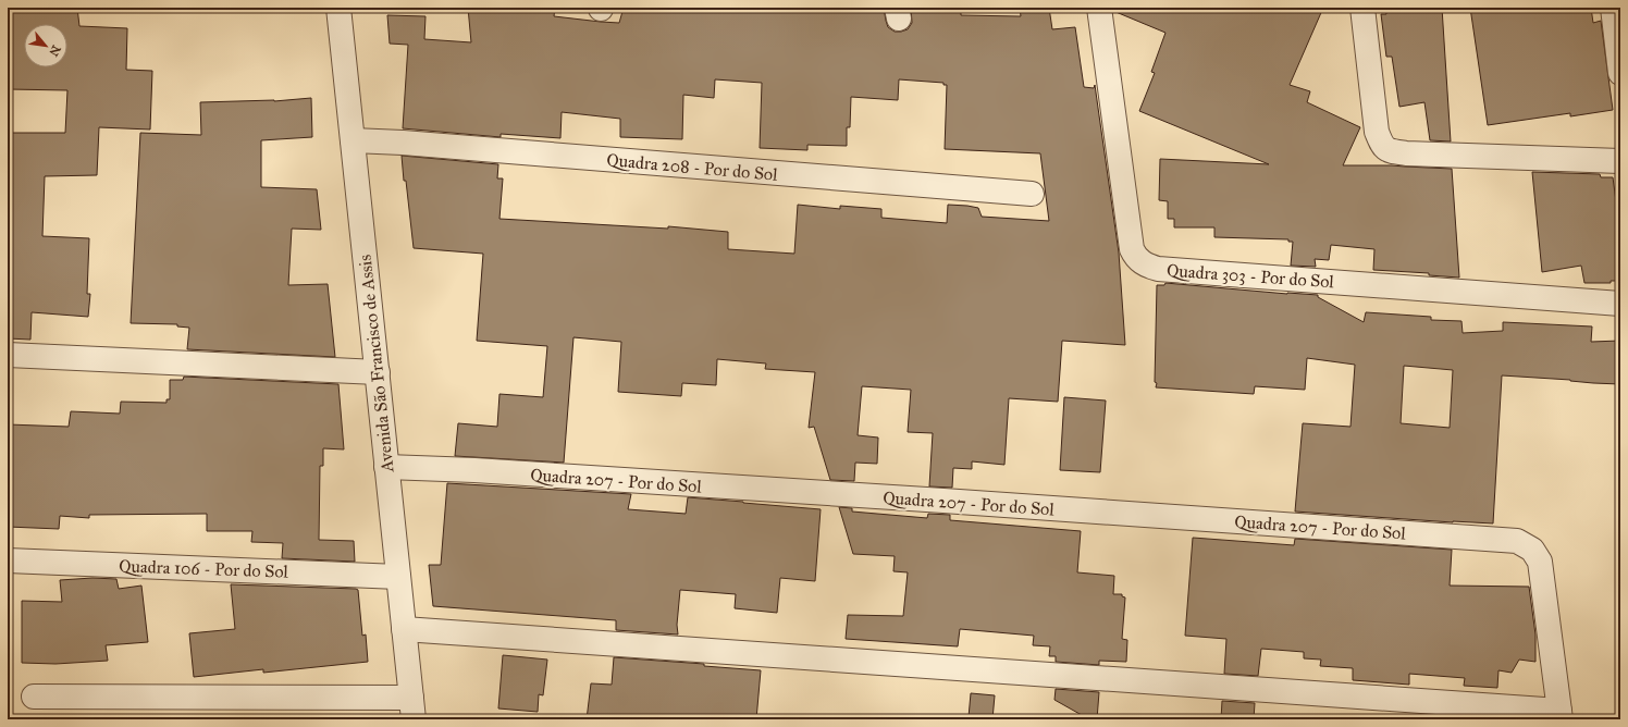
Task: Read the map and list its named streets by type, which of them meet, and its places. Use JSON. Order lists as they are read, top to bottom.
{
  "streets": {
    "street": [
      "Quadra 208 - Por do Sol",
      "Quadra 303 - Por do Sol",
      "Avenida São Francisco de Assis",
      "Quadra 207 - Por do Sol",
      "Quadra 106 - Por do Sol"
    ]
  },
  "crossings": [
    ["Quadra 208 - Por do Sol", "Avenida São Francisco de Assis"],
    ["Avenida São Francisco de Assis", "Quadra 207 - Por do Sol"],
    ["Avenida São Francisco de Assis", "Quadra 106 - Por do Sol"]
  ],
  "north": "bottom right"
}
